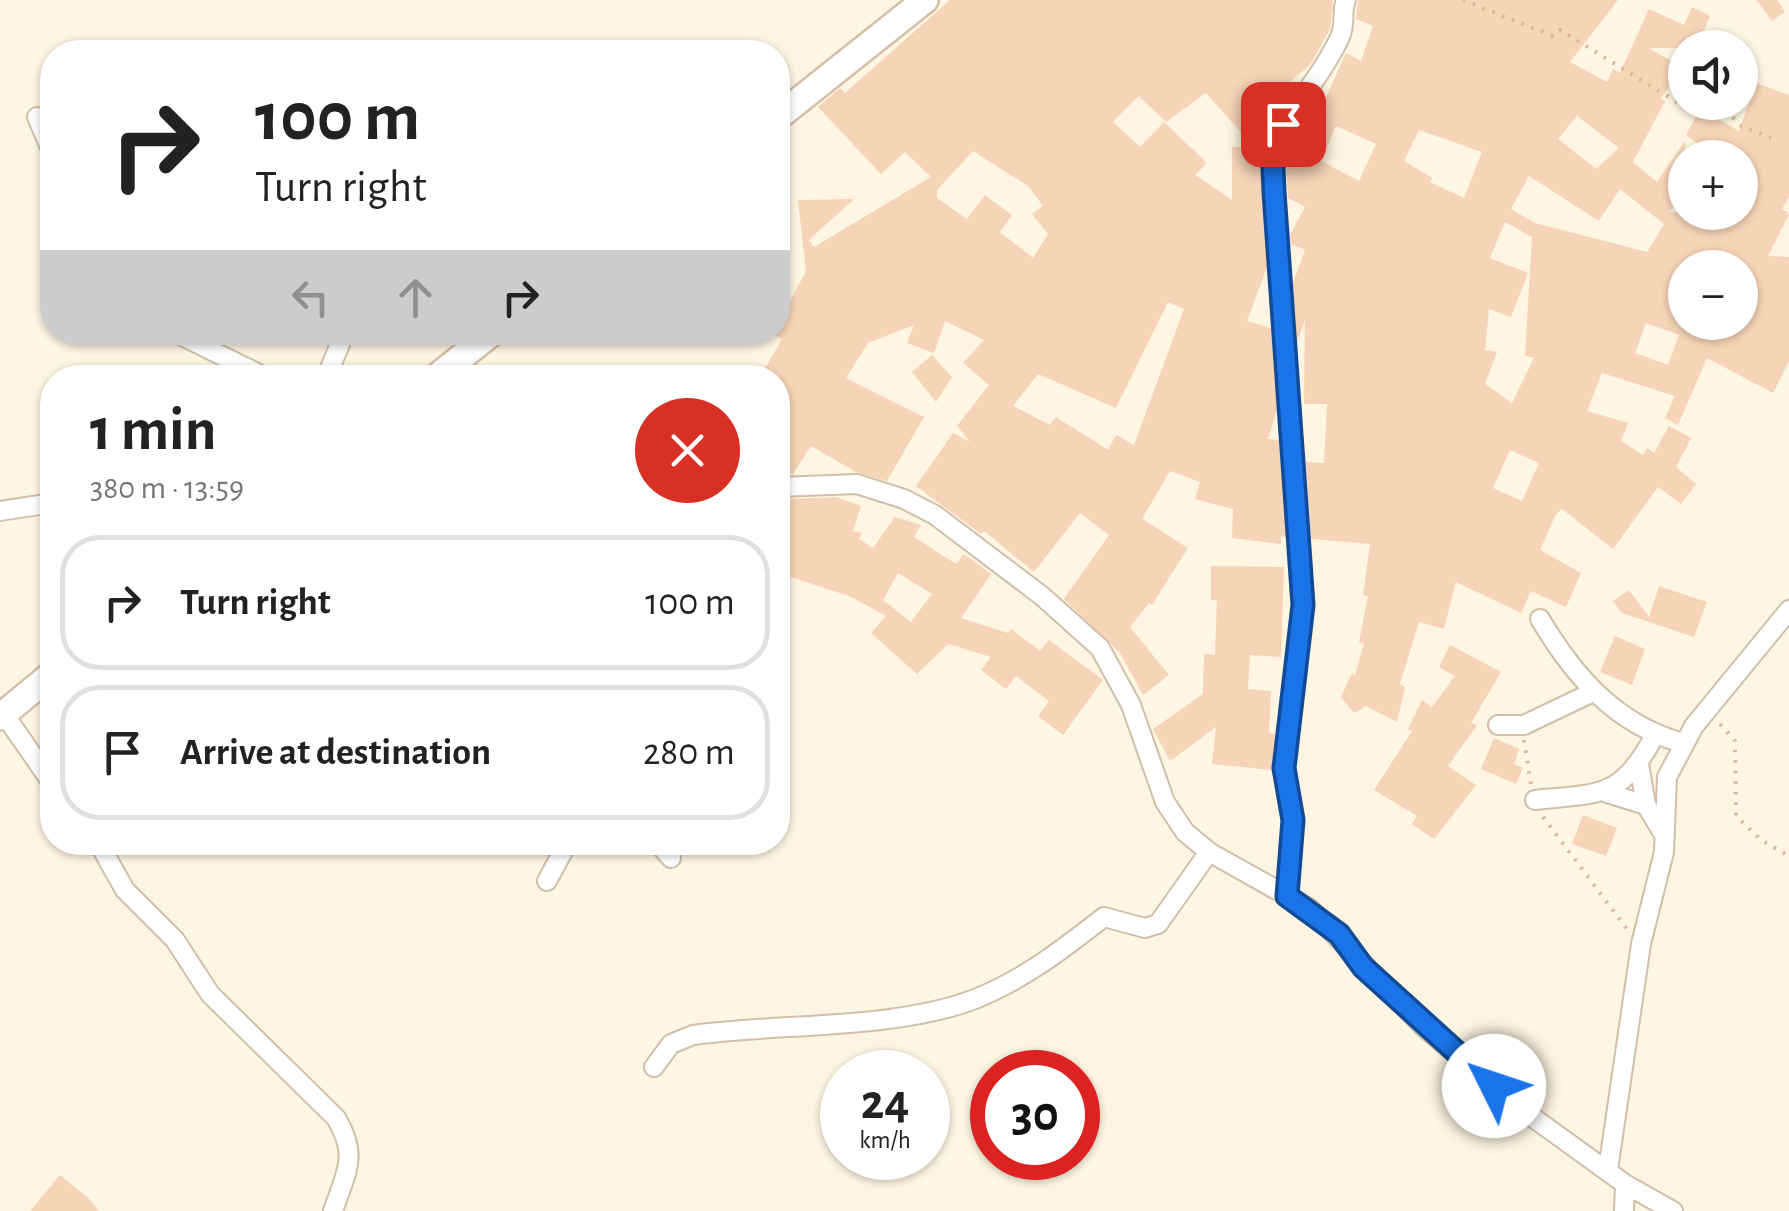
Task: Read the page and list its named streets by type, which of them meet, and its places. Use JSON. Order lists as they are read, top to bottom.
{
  "page": {
    "map_buttons": ["+", "−"],
    "turn": ["100 m", "Turn right"],
    "heading": ["1 min", "380 m · 13:59"],
    "list": [
      {
        "name": "Turn right",
        "value": "100 m"
      },
      {
        "name": "Arrive at destination",
        "value": "280 m"
      }
    ],
    "speed": "24 km/h",
    "limit": "30"
  }
}
